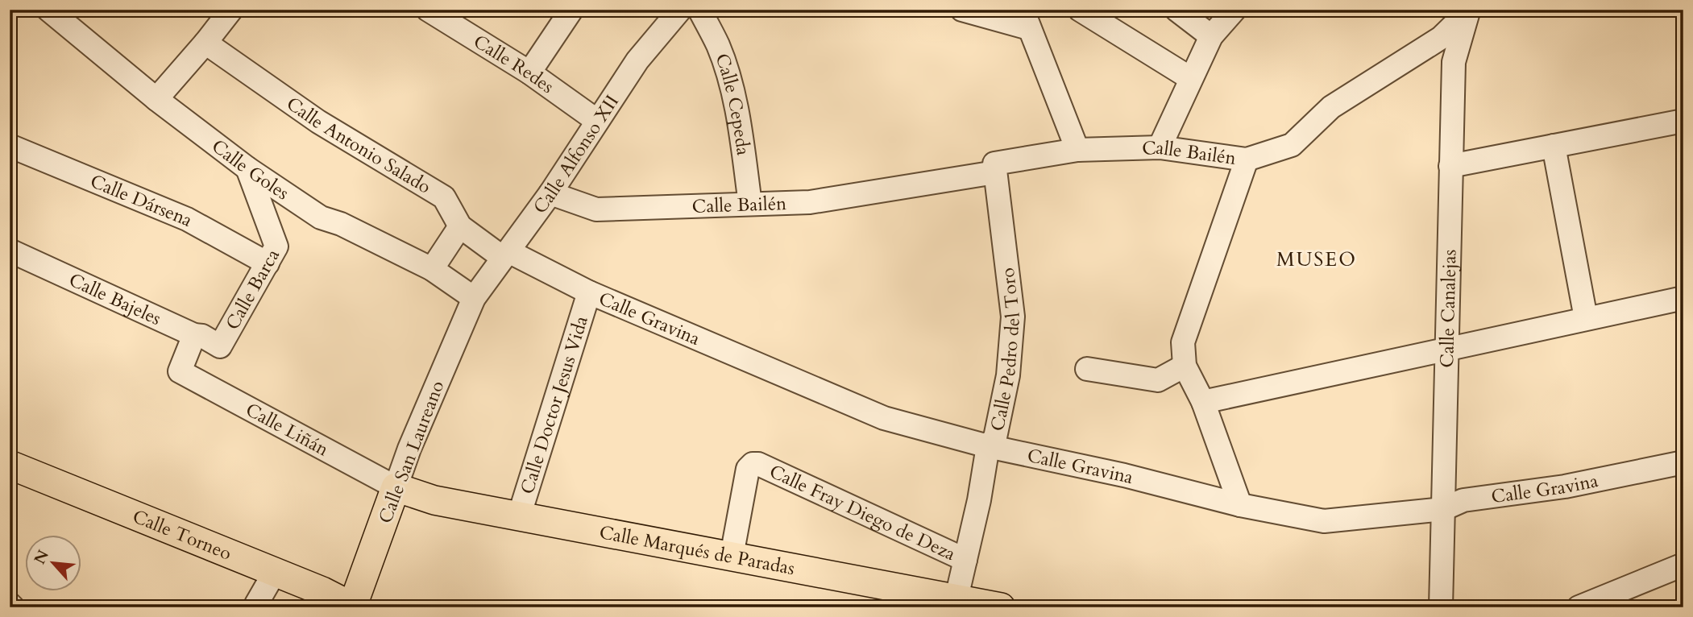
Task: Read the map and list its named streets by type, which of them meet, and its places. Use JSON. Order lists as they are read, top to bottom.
{
  "streets": {
    "main road": ["Calle San Laureano", "Calle Torneo", "Calle Marqués de Paradas"],
    "street": [
      "Calle Redes",
      "Calle Cepeda",
      "Calle Antonio Salado",
      "Calle Alfonso XII",
      "Calle Bailén",
      "Calle Goles",
      "Calle Dársena",
      "Calle Barca",
      "Calle Bajeles",
      "Calle Canalejas",
      "Calle Gravina",
      "Calle Pedro del Toro",
      "Calle Doctor Jesus Vida",
      "Calle Liñán",
      "Calle Fray Diego de Deza"
    ]
  },
  "crossings": [
    ["Calle Redes", "Calle Alfonso XII"],
    ["Calle Cepeda", "Calle Bailén"],
    ["Calle Antonio Salado", "Calle Alfonso XII"],
    ["Calle Antonio Salado", "Calle Gravina"],
    ["Calle Alfonso XII", "Calle Bailén"],
    ["Calle Alfonso XII", "Calle Goles"],
    ["Calle Alfonso XII", "Calle Gravina"],
    ["Calle Alfonso XII", "Calle San Laureano"],
    ["Calle Bailén", "Calle Canalejas"],
    ["Calle Bailén", "Calle Pedro del Toro"],
    ["Calle Goles", "Calle Barca"],
    ["Calle Goles", "Calle San Laureano"],
    ["Calle Dársena", "Calle Barca"],
    ["Calle Barca", "Calle Bajeles"],
    ["Calle Bajeles", "Calle Liñán"],
    ["Calle Canalejas", "Calle Gravina"],
    ["Calle Gravina", "Calle Pedro del Toro"],
    ["Calle Gravina", "Calle Doctor Jesus Vida"],
    ["Calle Pedro del Toro", "Calle Fray Diego de Deza"],
    ["Calle Pedro del Toro", "Calle Marqués de Paradas"],
    ["Calle Doctor Jesus Vida", "Calle Marqués de Paradas"],
    ["Calle Liñán", "Calle San Laureano"],
    ["Calle Liñán", "Calle Marqués de Paradas"],
    ["Calle San Laureano", "Calle Torneo"],
    ["Calle San Laureano", "Calle Marqués de Paradas"],
    ["Calle Fray Diego de Deza", "Calle Marqués de Paradas"]
  ],
  "districts": ["MUSEO"],
  "north": "top left"
}
